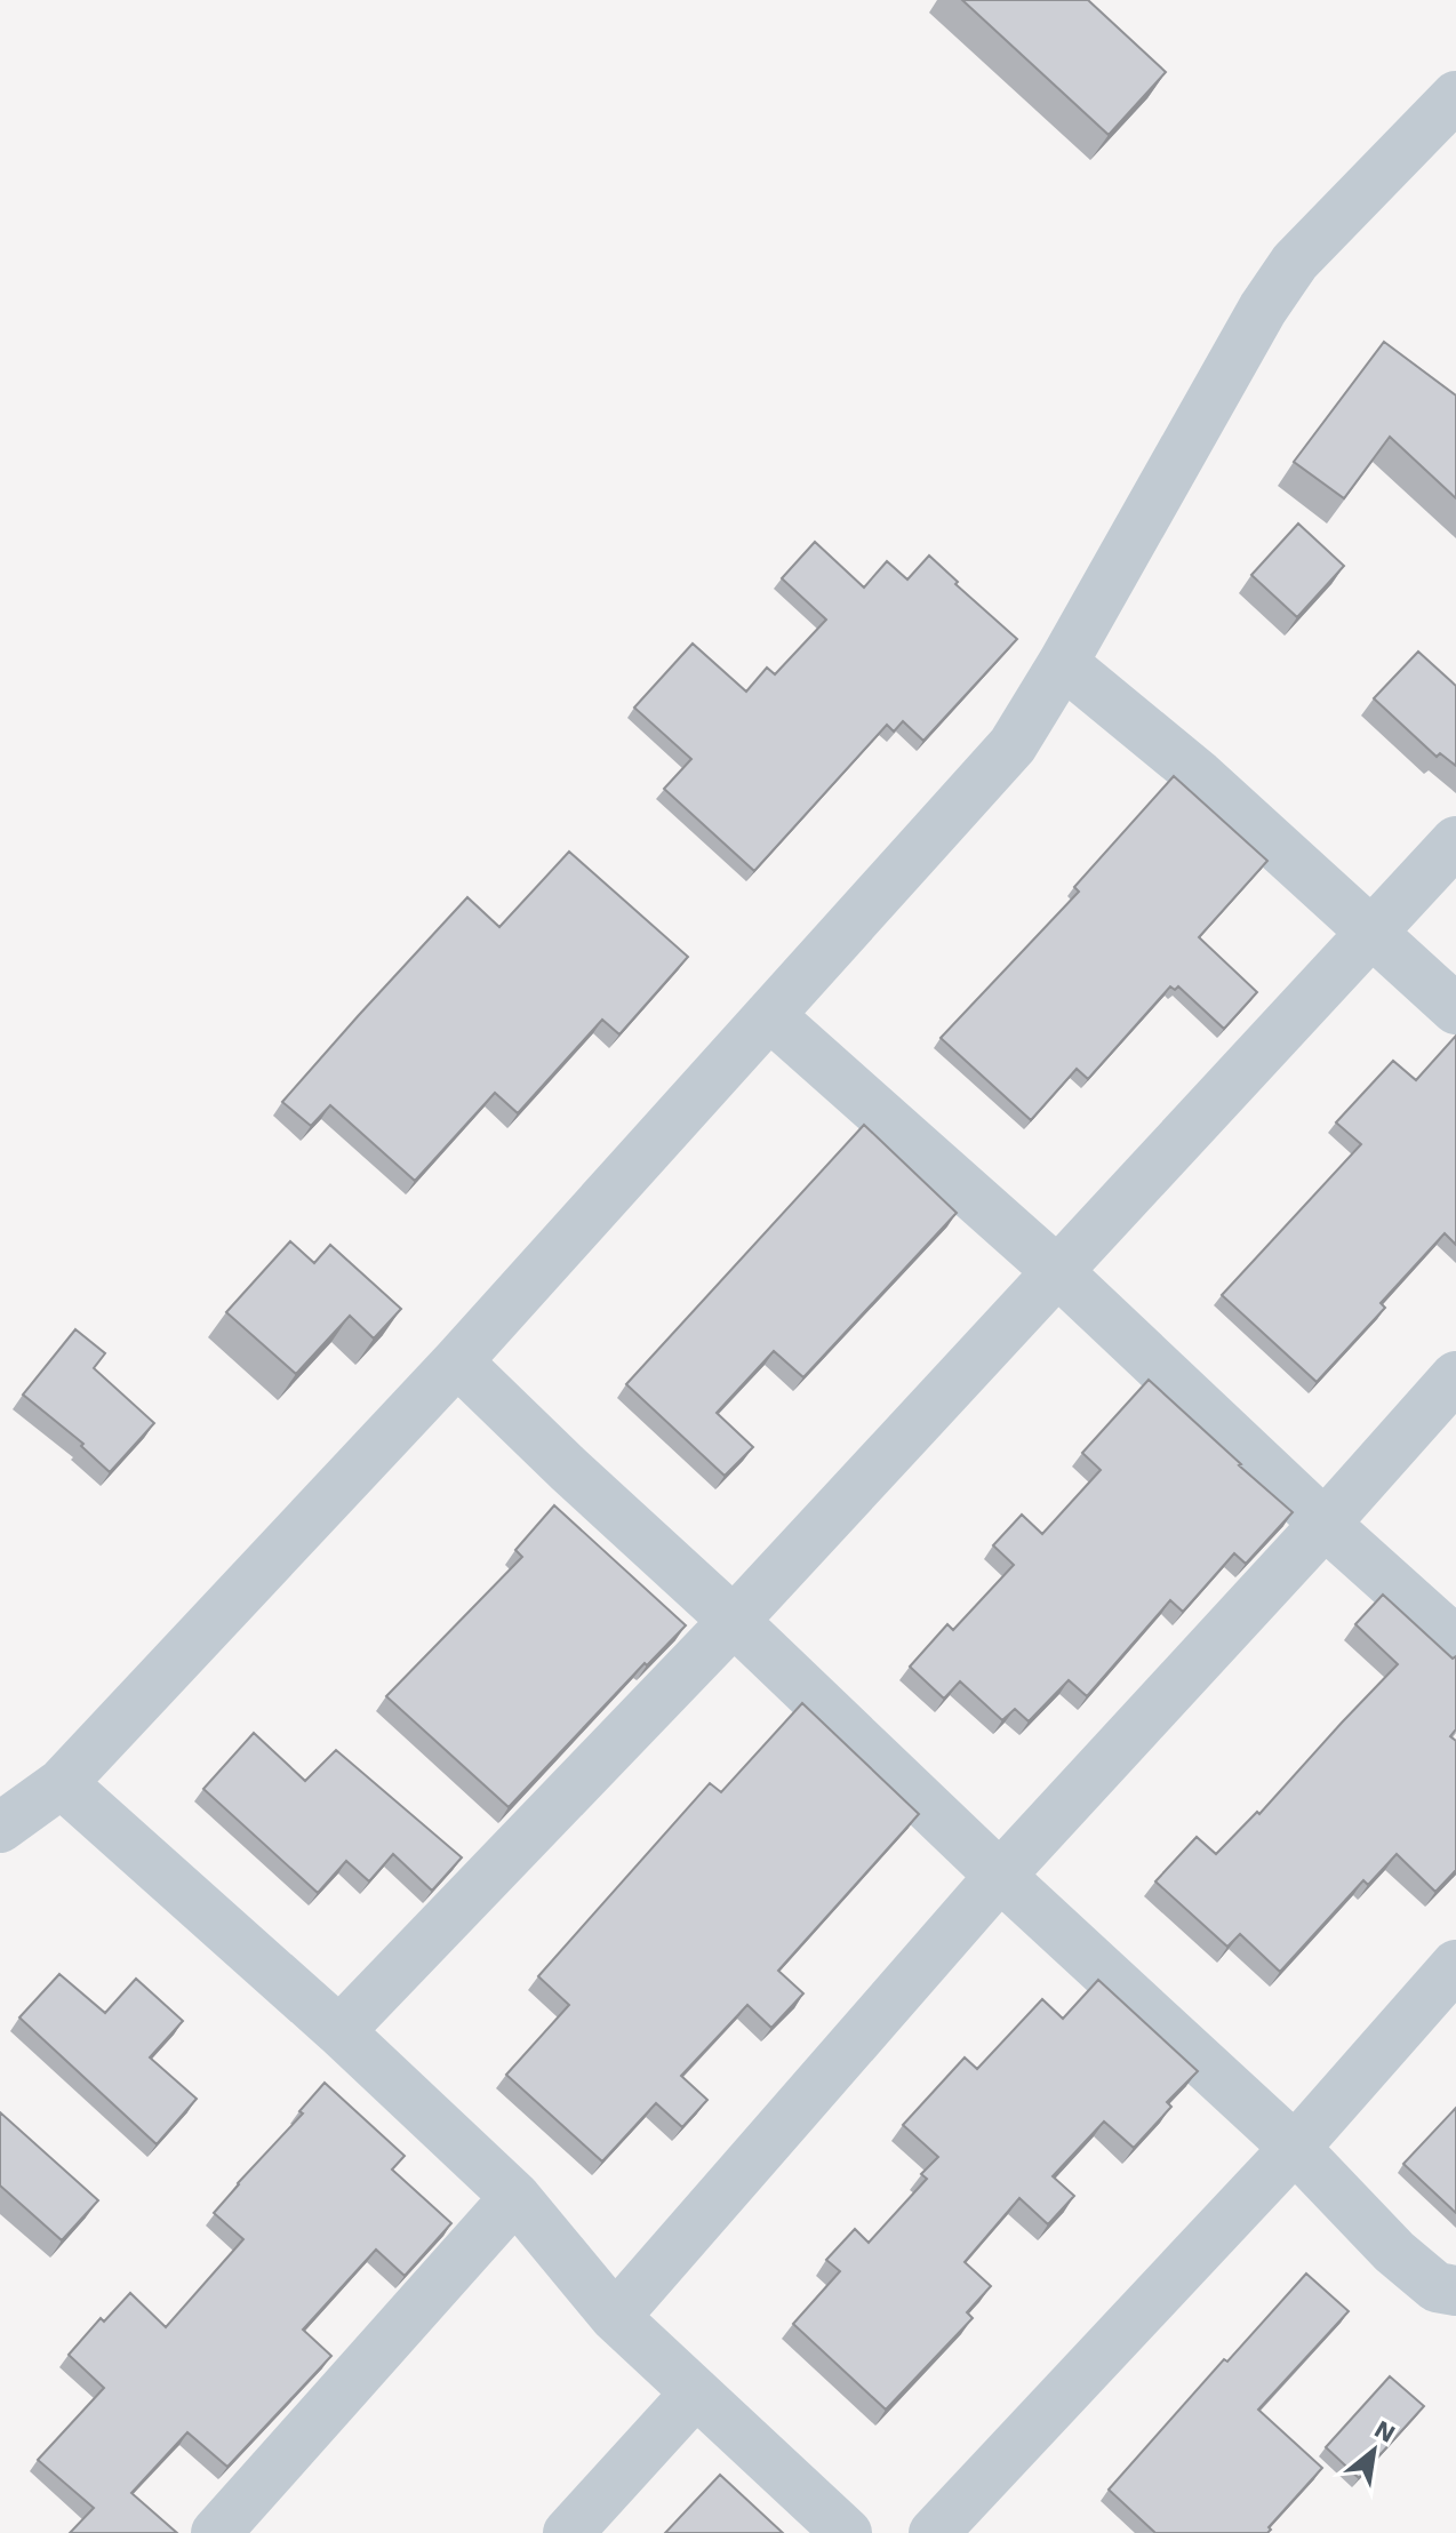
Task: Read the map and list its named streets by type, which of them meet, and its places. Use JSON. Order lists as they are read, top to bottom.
{
  "north": "top right"
}
